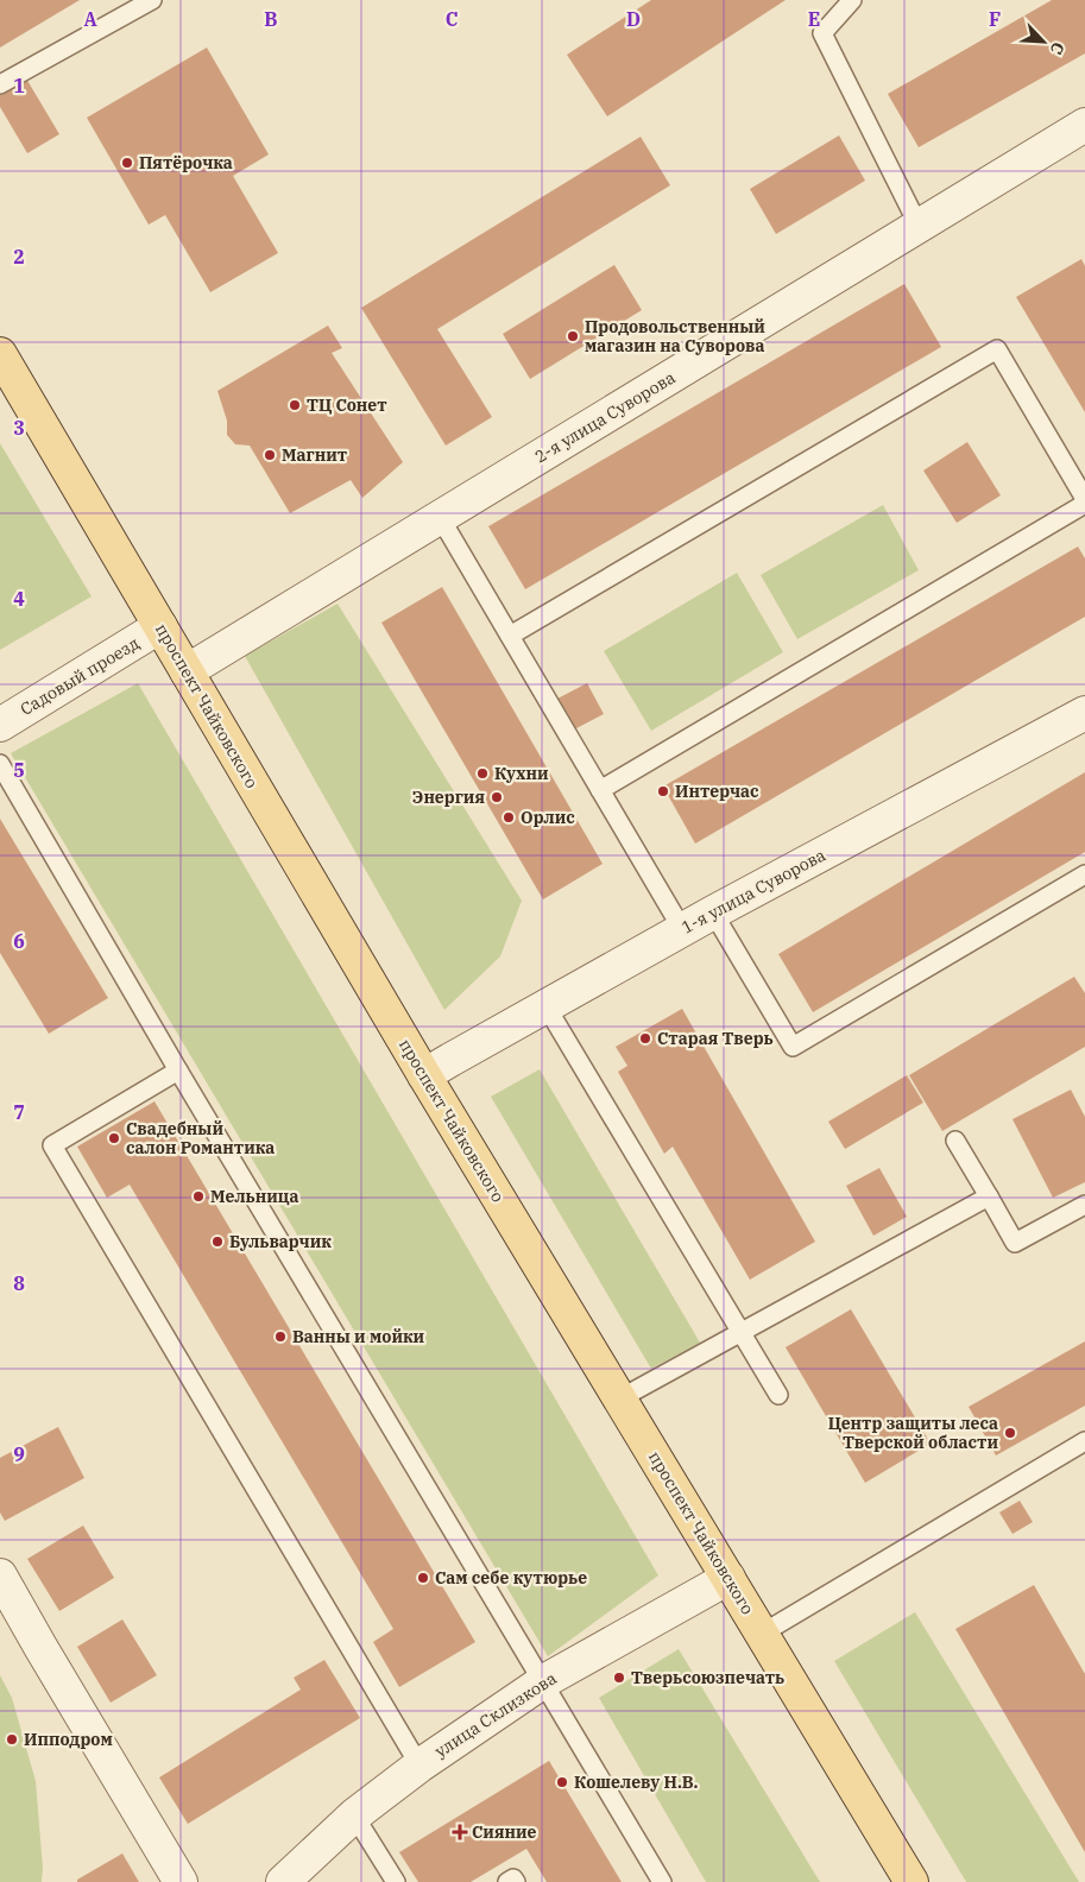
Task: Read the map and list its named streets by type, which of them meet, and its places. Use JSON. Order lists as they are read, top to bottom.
{
  "streets": {
    "main road": ["проспект Чайковского"],
    "street": [
      "2-я улица Суворова",
      "Садовый проезд",
      "1-я улица Суворова",
      "улица Склизкова"
    ]
  },
  "crossings": [
    ["2-я улица Суворова", "проспект Чайковского"],
    ["Садовый проезд", "проспект Чайковского"],
    ["проспект Чайковского", "1-я улица Суворова"],
    ["проспект Чайковского", "улица Склизкова"]
  ],
  "places": {
    "other": [
      "Пятёрочка",
      "Продовольственный магазин на Суворова",
      "ТЦ Сонет",
      "Магнит",
      "Кухни",
      "Интерчас",
      "Энергия",
      "Орлис",
      "Старая Тверь",
      "Свадебный салон Романтика",
      "Мельница",
      "Бульварчик",
      "Ванны и мойки",
      "Центр защиты леса Тверской области",
      "Сам себе кутюрье",
      "Тверьсоюзпечать",
      "Ипподром",
      "Кошелеву Н.В."
    ],
    "health": ["Сияние"]
  },
  "north": "bottom right",
  "grid": {
    "columns": [
      "A",
      "B",
      "C",
      "D",
      "E",
      "F"
    ],
    "rows": [
      "1",
      "2",
      "3",
      "4",
      "5",
      "6",
      "7",
      "8",
      "9"
    ]
  }
}
